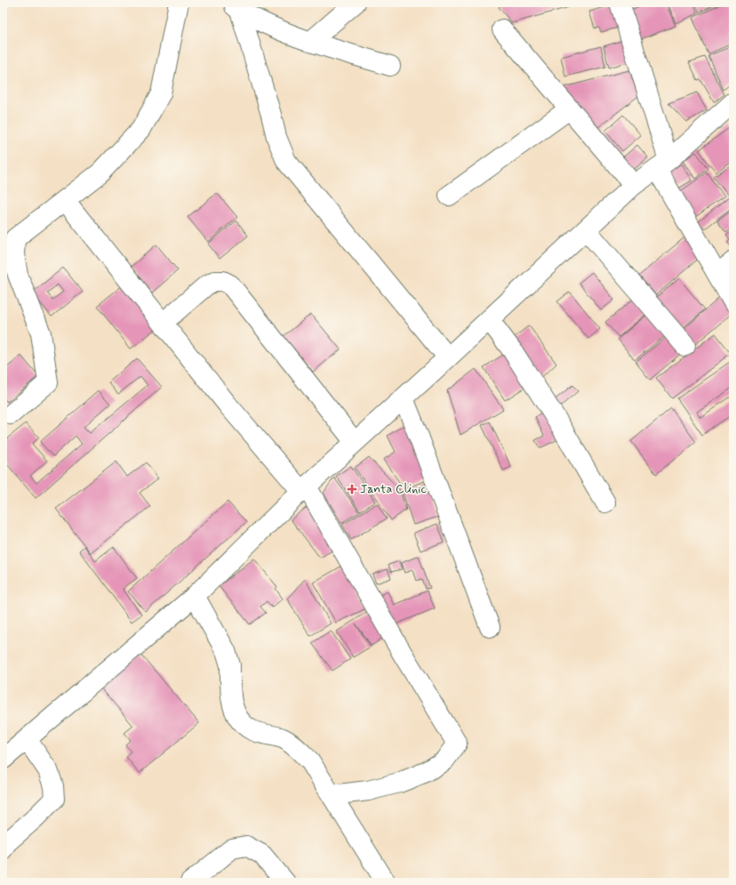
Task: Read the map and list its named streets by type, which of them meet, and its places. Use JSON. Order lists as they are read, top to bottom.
{
  "places": {
    "health": ["Janta Clinic"]
  }
}
